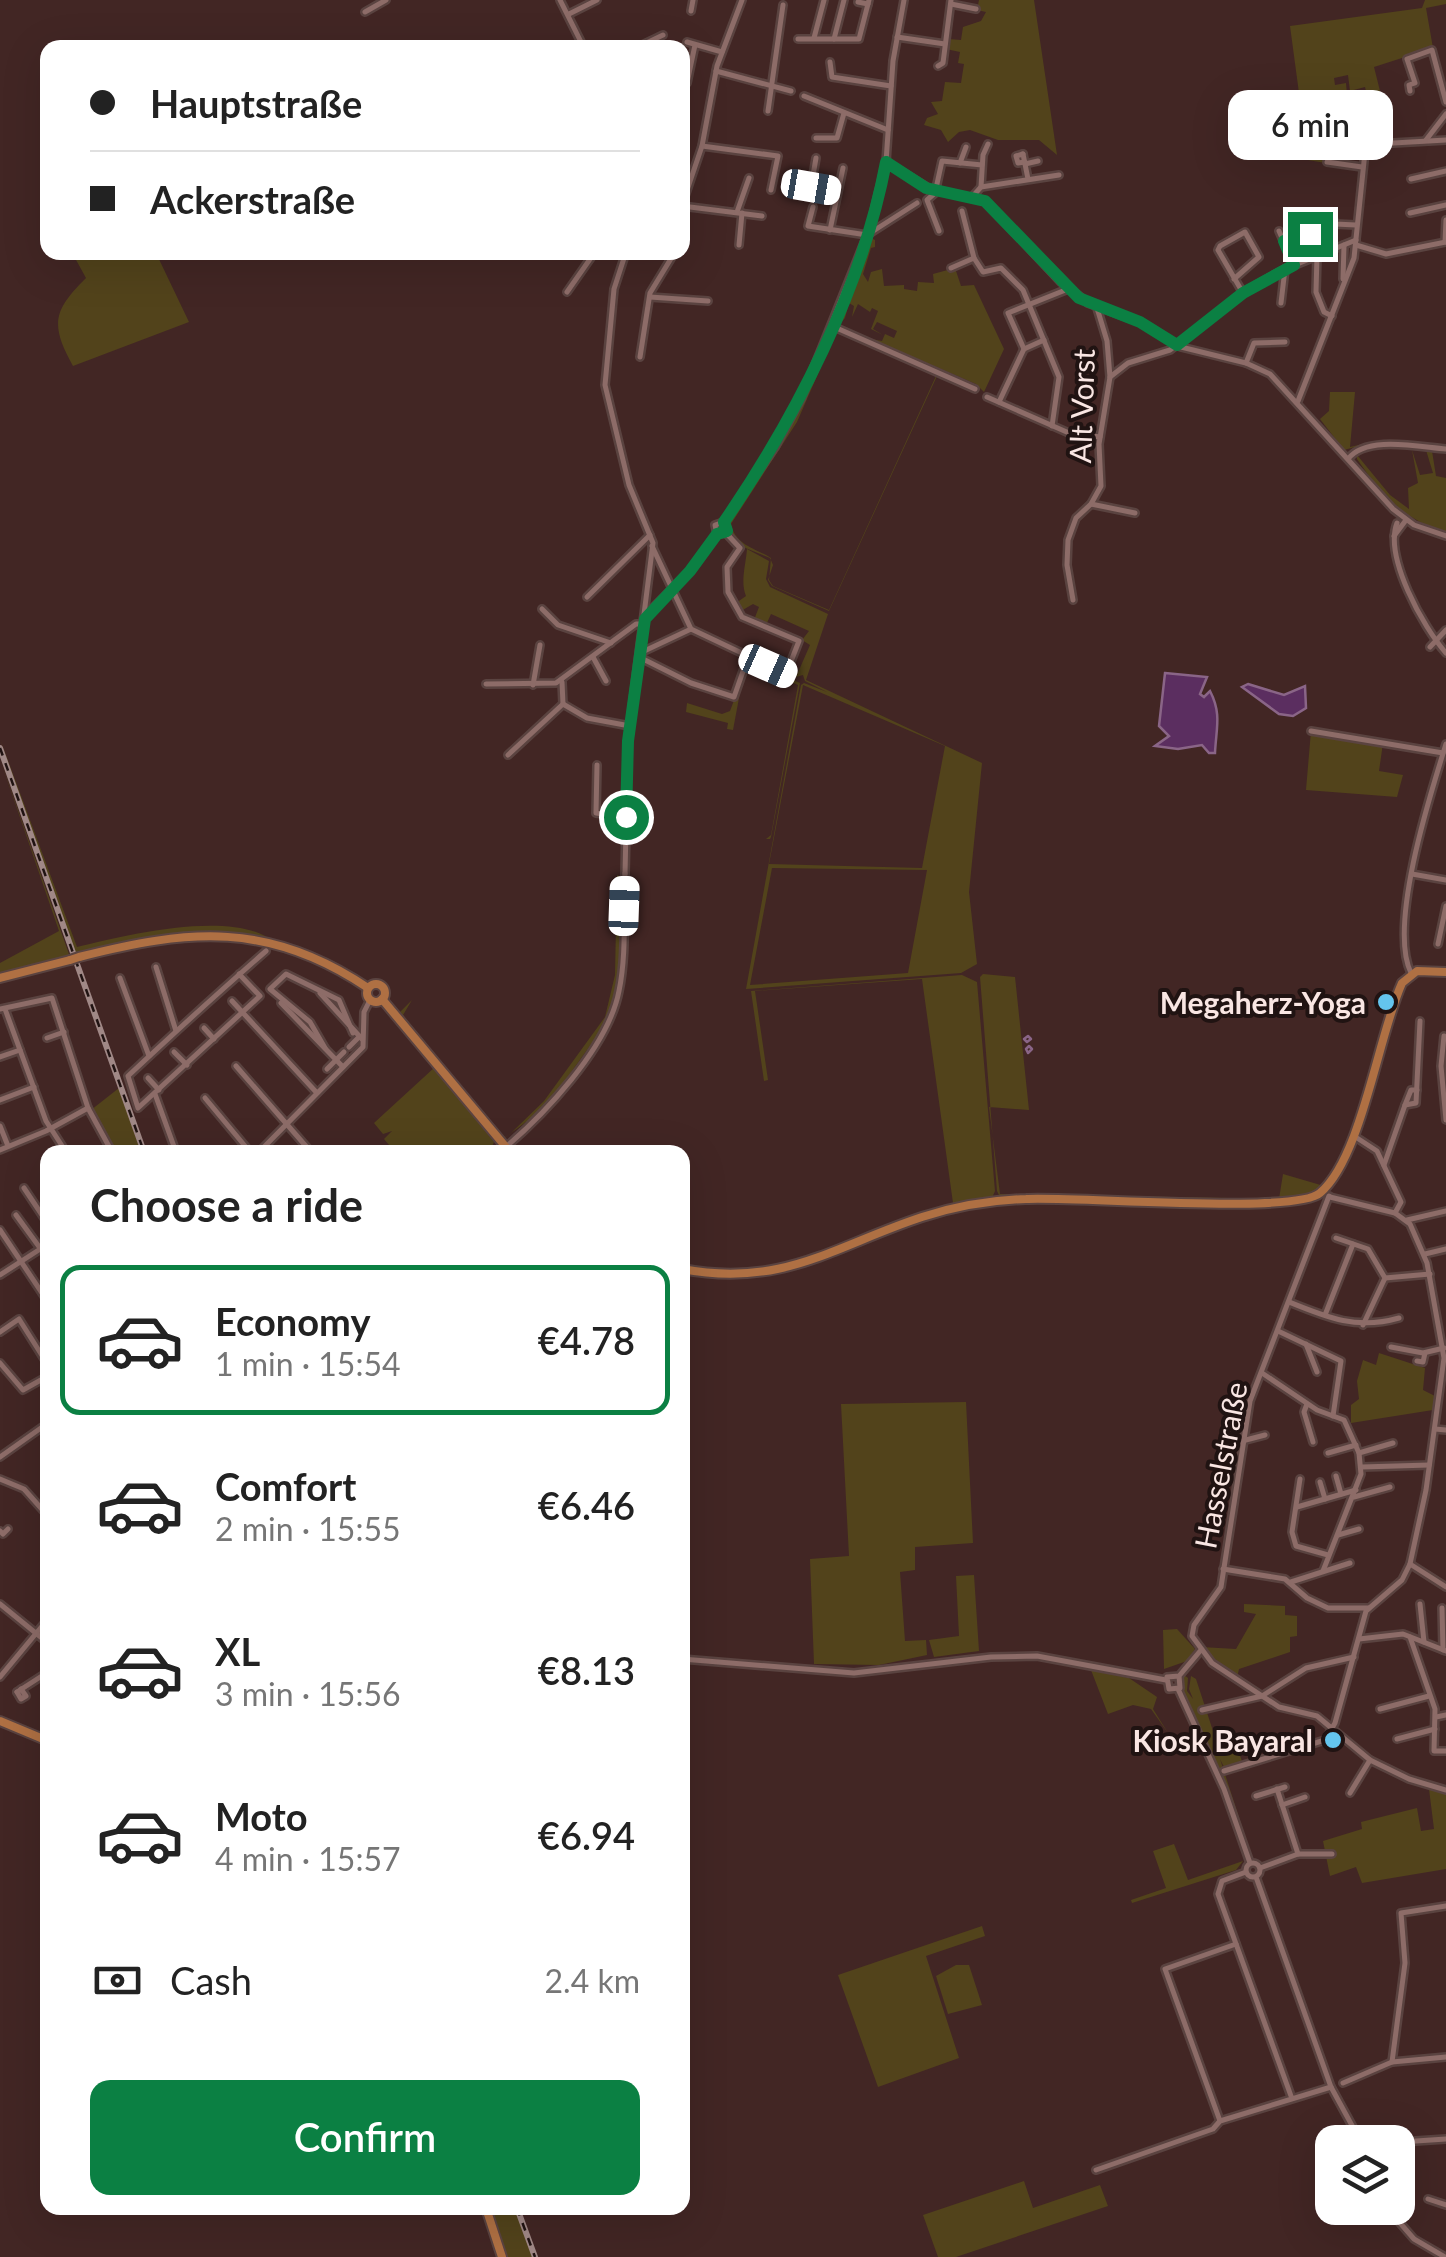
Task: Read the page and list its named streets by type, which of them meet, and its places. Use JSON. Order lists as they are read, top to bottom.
{
  "streets": {
    "street": ["Alt Vorst", "Hasselstraße"]
  },
  "places": ["Megaherz-Yoga", "Kiosk Bayaral"],
  "page": {
    "banner": ["Hauptstraße", "Ackerstraße"],
    "bubble": "6 min",
    "heading": "Choose a ride",
    "list": [
      {
        "name": "Economy",
        "note": "1 min · 15:54",
        "value": "€4.78"
      },
      {
        "name": "Comfort",
        "note": "2 min · 15:55",
        "value": "€6.46"
      },
      {
        "name": "XL",
        "note": "3 min · 15:56",
        "value": "€8.13"
      },
      {
        "name": "Moto",
        "note": "4 min · 15:57",
        "value": "€6.94"
      }
    ],
    "pay": ["Cash", "2.4 km"],
    "buttons": "Confirm"
  }
}
